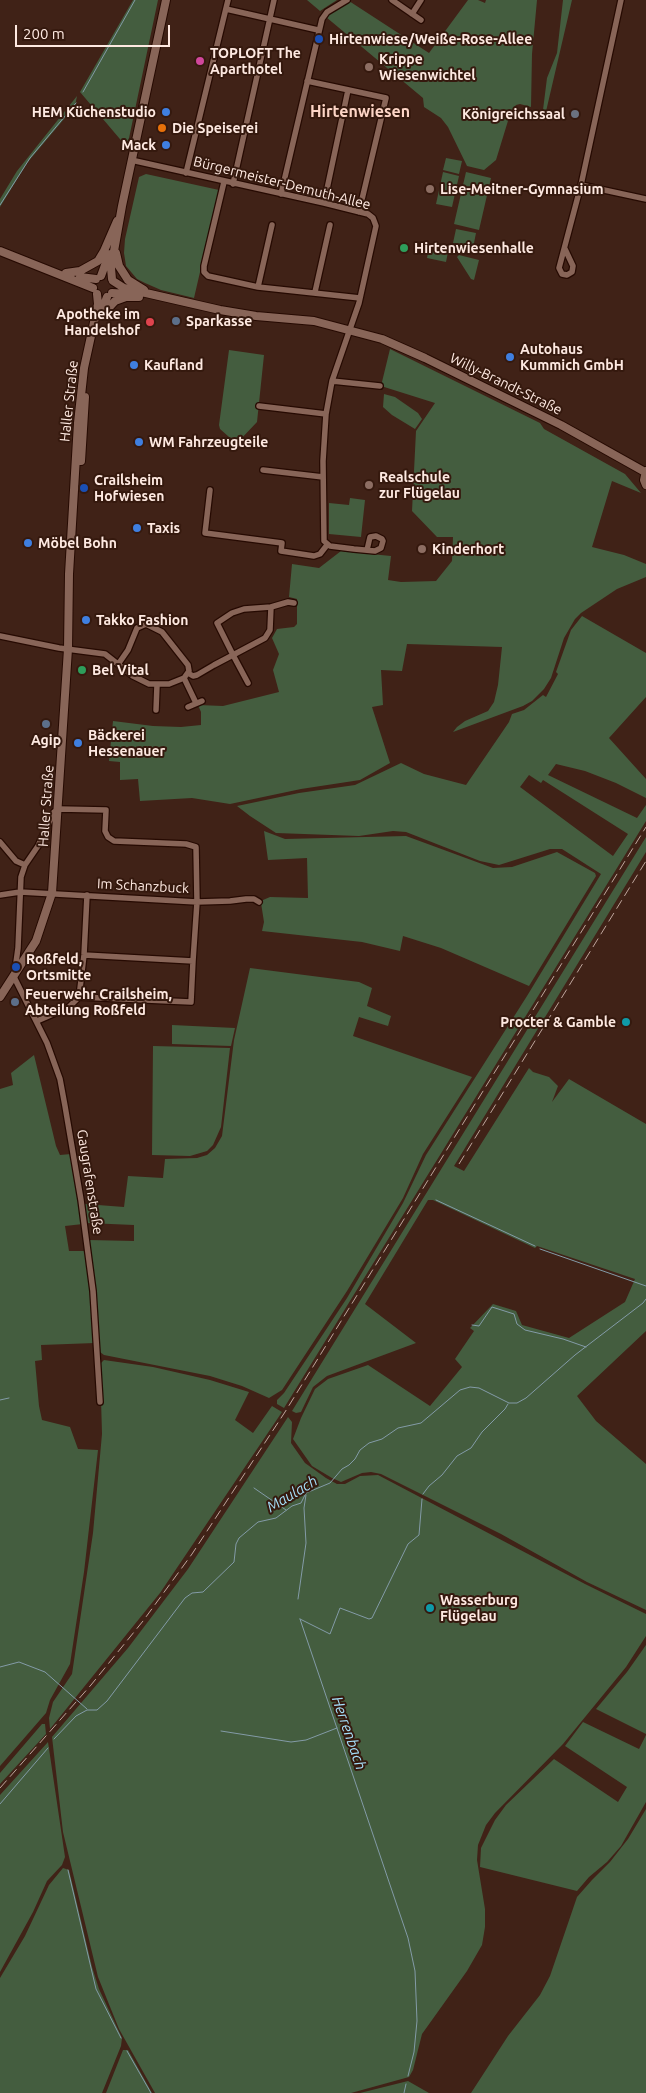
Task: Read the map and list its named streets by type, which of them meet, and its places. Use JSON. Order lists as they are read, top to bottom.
{
  "streets": {
    "main road": ["Willy-Brandt-Straße", "Haller Straße"],
    "street": ["Bürgermeister-Demuth-Allee", "Im Schanzbuck", "Gaugrafenstraße"]
  },
  "crossings": [
    ["Bürgermeister-Demuth-Allee", "Willy-Brandt-Straße"],
    ["Willy-Brandt-Straße", "Haller Straße"],
    ["Haller Straße", "Im Schanzbuck"],
    ["Haller Straße", "Gaugrafenstraße"]
  ],
  "districts": ["Hirtenwiesen"],
  "water": ["Maulach", "Herrenbach"],
  "places": [
    "Hirtenwiese/Weiße-Rose-Allee",
    "TOPLOFT The Aparthotel",
    "Krippe Wiesenwichtel",
    "HEM Küchenstudio",
    "Königreichssaal",
    "Die Speiserei",
    "Mack",
    "Lise-Meitner-Gymnasium",
    "Hirtenwiesenhalle",
    "Sparkasse",
    "Apotheke im Handelshof",
    "Autohaus Kummich GmbH",
    "Kaufland",
    "WM Fahrzeugteile",
    "Realschule zur Flügelau",
    "Crailsheim Hofwiesen",
    "Taxis",
    "Möbel Bohn",
    "Kinderhort",
    "Takko Fashion",
    "Bel Vital",
    "Agip",
    "Bäckerei Hessenauer",
    "Roßfeld, Ortsmitte",
    "Feuerwehr Crailsheim, Abteilung Roßfeld",
    "Procter & Gamble",
    "Wasserburg Flügelau"
  ],
  "scale_bar": "200 m"
}
